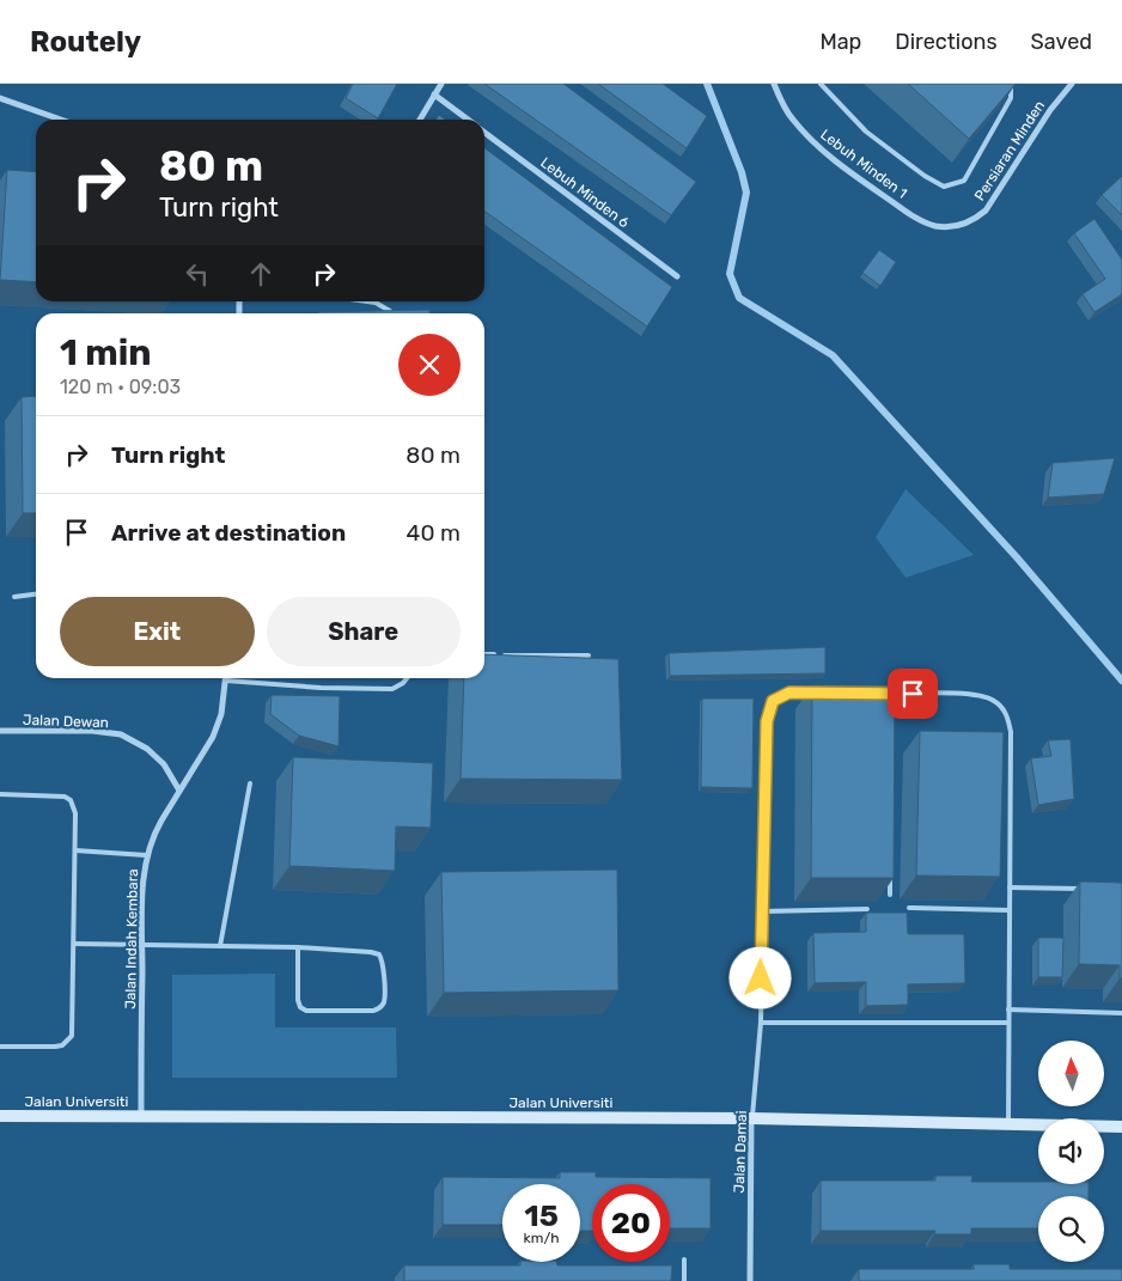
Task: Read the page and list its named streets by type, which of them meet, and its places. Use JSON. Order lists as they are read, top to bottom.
{
  "streets": {
    "street": [
      "Persiaran Minden",
      "Lebuh Minden 1",
      "Lebuh Minden 6",
      "Jalan Dewan",
      "Jalan Indah Kembara",
      "Jalan Universiti",
      "Jalan Damai"
    ]
  },
  "crossings": [
    ["Persiaran Minden", "Lebuh Minden 1"],
    ["Jalan Dewan", "Jalan Indah Kembara"],
    ["Jalan Indah Kembara", "Jalan Universiti"],
    ["Jalan Universiti", "Jalan Damai"]
  ],
  "north": "top",
  "page": {
    "header": "Routely",
    "nav": ["Map", "Directions", "Saved"],
    "turn": ["80 m", "Turn right"],
    "heading": ["1 min", "120 m · 09:03"],
    "list": [
      {
        "name": "Turn right",
        "value": "80 m"
      },
      {
        "name": "Arrive at destination",
        "value": "40 m"
      }
    ],
    "buttons": ["Exit", "Share"],
    "speed": "15 km/h",
    "limit": "20"
  }
}
